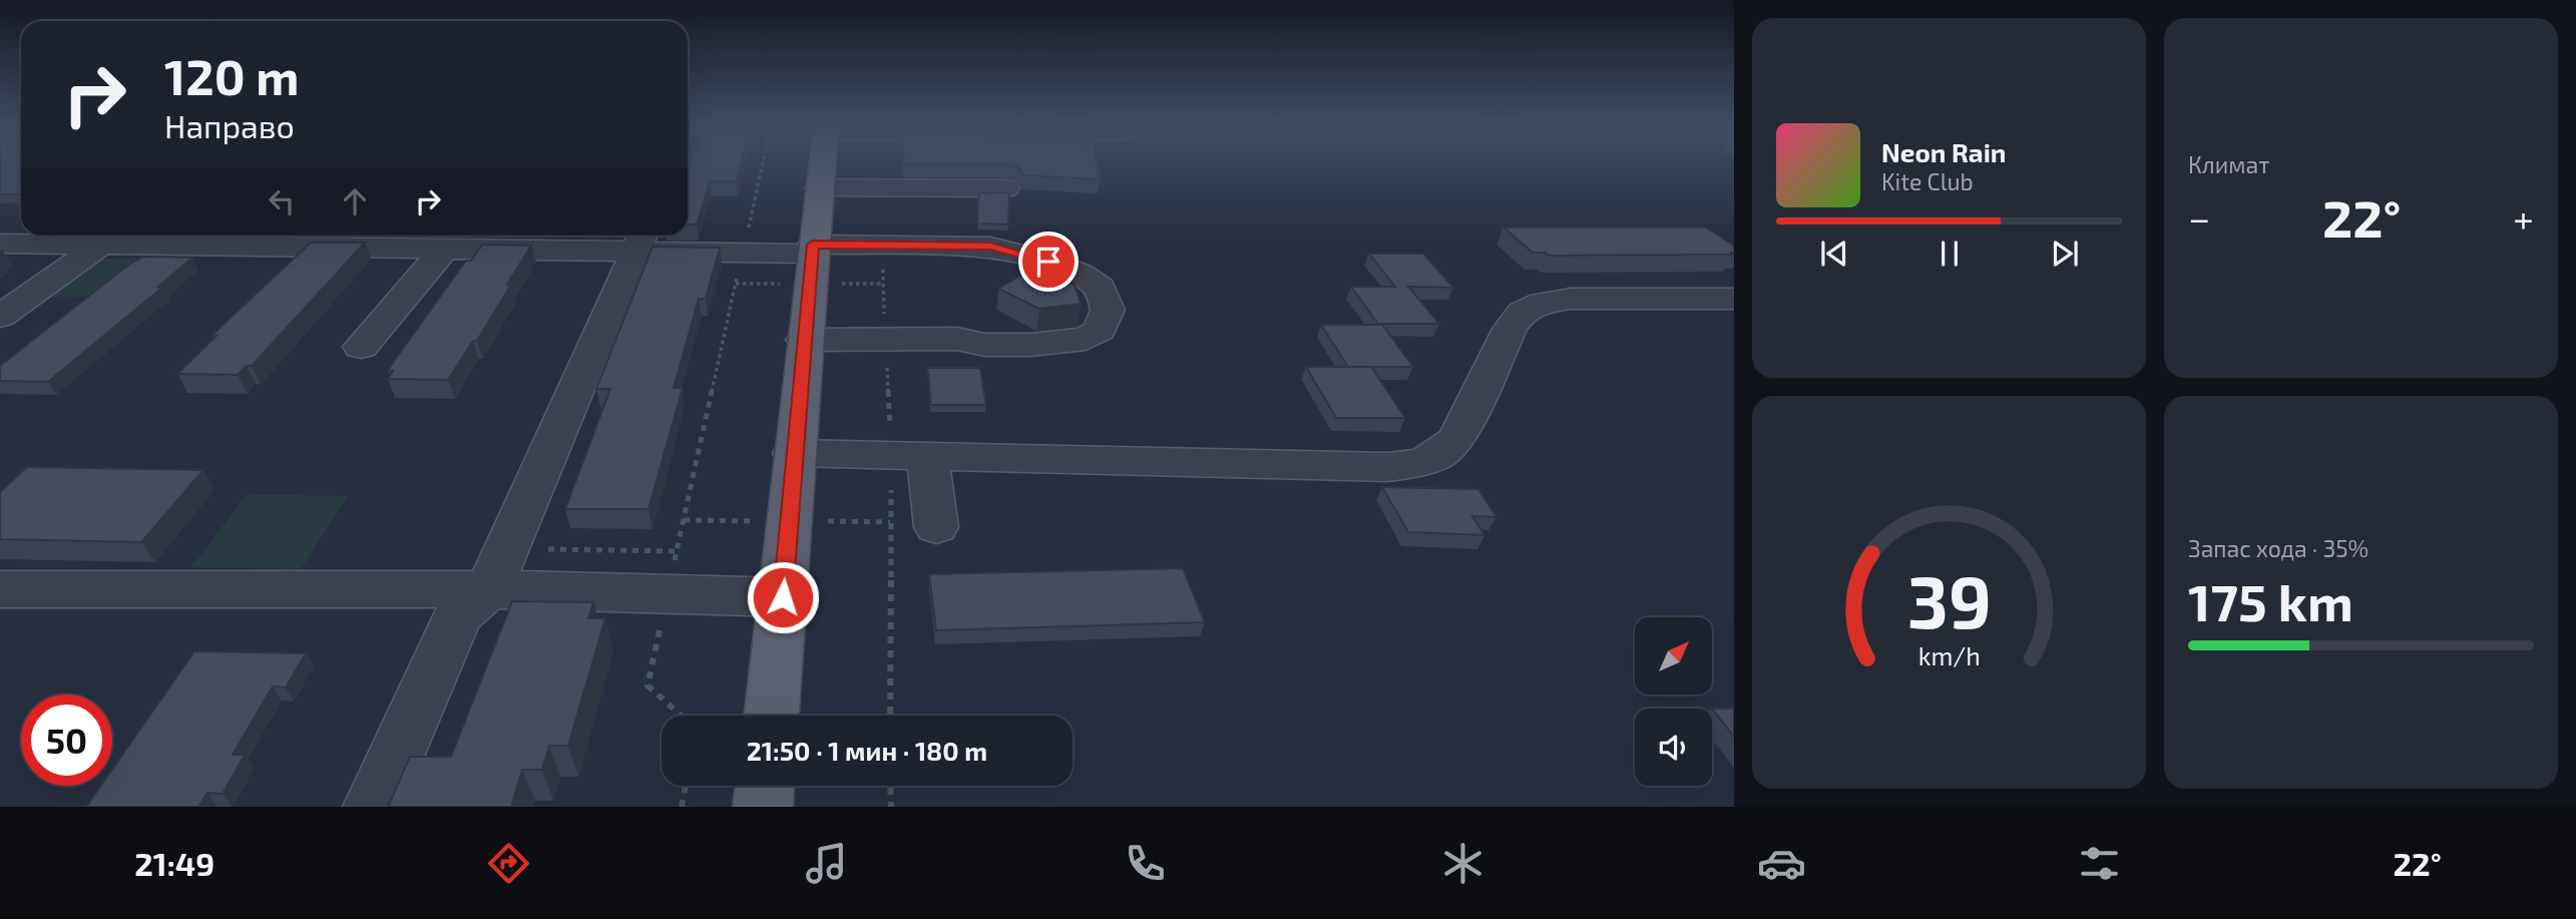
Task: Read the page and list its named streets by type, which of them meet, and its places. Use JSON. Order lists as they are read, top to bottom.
{
  "north": "top right",
  "page": {
    "tile": [
      "Климат",
      ["Запас хода · 35%", "175 km"]
    ],
    "turn": ["120 m", "Направо"],
    "song": ["Neon Rain", "Kite Club"],
    "heat": ["−", "22°", "+"],
    "limit": "50",
    "trip": "21:50 · 1 мин · 180 m",
    "tabs": ["21:49", "22°"],
    "gauge": ["39", "km/h"]
  }
}
